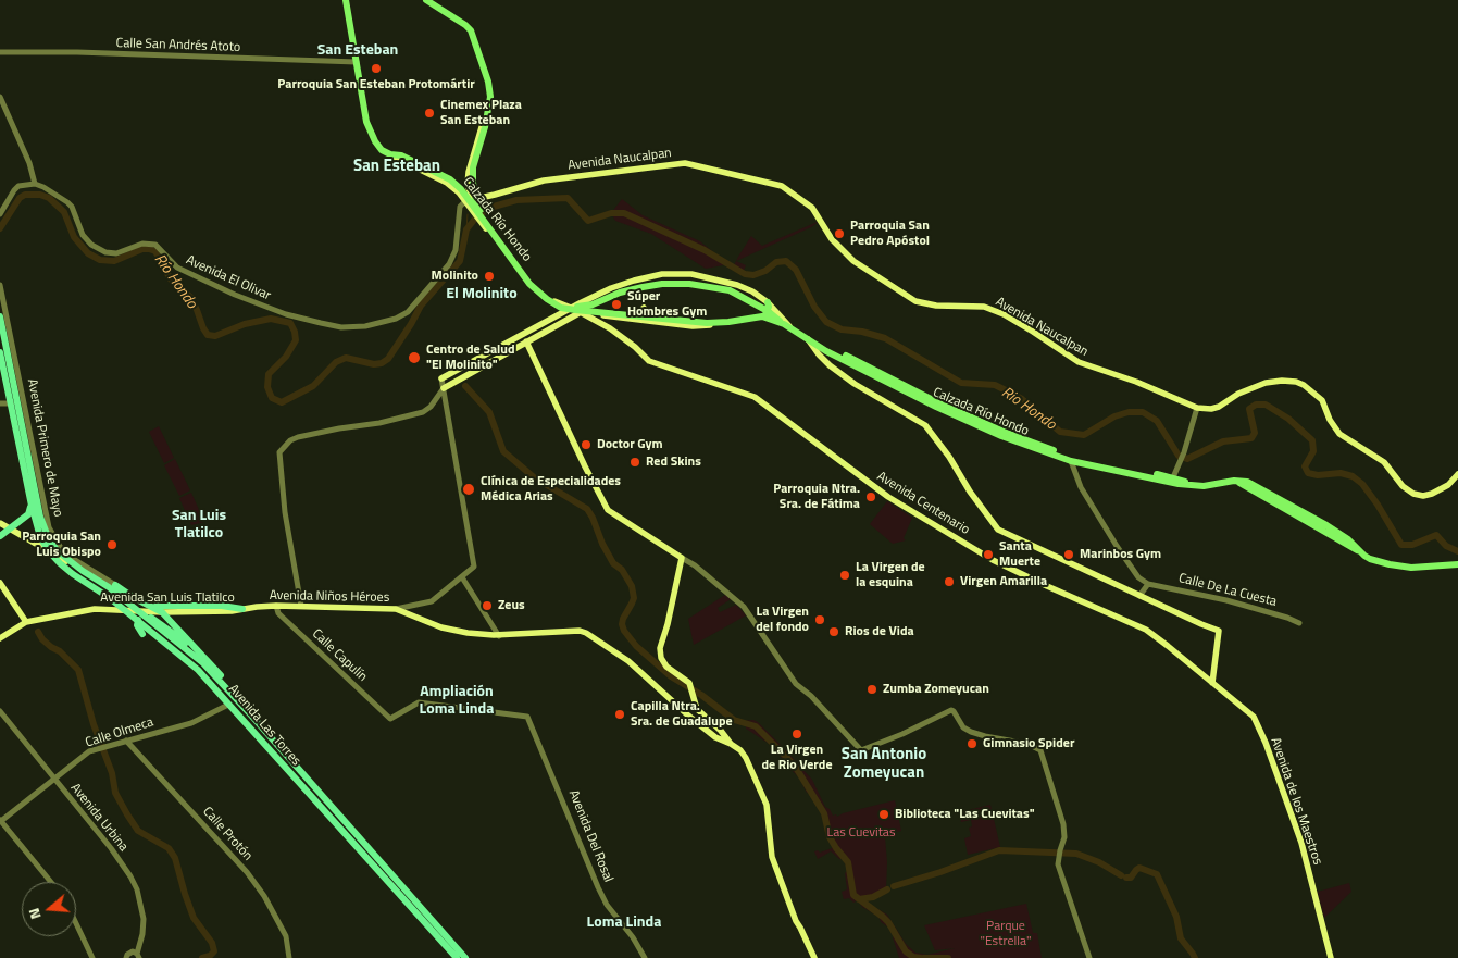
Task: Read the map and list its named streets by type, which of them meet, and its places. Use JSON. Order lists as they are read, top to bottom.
{
  "streets": {
    "highway": ["Avenida Primero de Mayo", "Avenida Las Torres"],
    "main road": [
      "Avenida Naucalpan",
      "Calzada Río Hondo",
      "Avenida Centenario",
      "Avenida Niños Héroes",
      "Avenida San Luis Tlatilco",
      "Avenida de los Maestros"
    ],
    "street": [
      "Calle San Andrés Atoto",
      "Avenida El Olivar",
      "Calle De La Cuesta",
      "Calle Capulín",
      "Calle Olmeca",
      "Avenida Urbina",
      "Calle Protón",
      "Avenida Del Rosal"
    ]
  },
  "crossings": [
    ["Avenida Naucalpan", "Calzada Río Hondo"],
    ["Avenida Naucalpan", "Avenida El Olivar"],
    ["Calzada Río Hondo", "Avenida El Olivar"],
    ["Avenida Primero de Mayo", "Avenida Las Torres"],
    ["Avenida Centenario", "Avenida de los Maestros"],
    ["Avenida Niños Héroes", "Avenida San Luis Tlatilco"],
    ["Avenida Niños Héroes", "Calle Capulín"],
    ["Calle Capulín", "Avenida Del Rosal"],
    ["Avenida Las Torres", "Calle Olmeca"],
    ["Calle Olmeca", "Avenida Urbina"],
    ["Calle Olmeca", "Calle Protón"]
  ],
  "districts": [
    "San Esteban",
    "San Esteban",
    "El Molinito",
    "San Luis Tlatilco",
    "Ampliación Loma Linda",
    "San Antonio Zomeyucan",
    "Loma Linda"
  ],
  "water": ["Río Hondo", "Rio Hondo"],
  "parks": ["Las Cuevitas", "Parque \"Estrella\""],
  "places": [
    "Parroquia San Esteban Protomártir",
    "Cinemex Plaza San Esteban",
    "Parroquia San Pedro Apóstol",
    "Molinito",
    "Súper Hombres Gym",
    "Centro de Salud \"El Molinito\"",
    "Doctor Gym",
    "Red Skins",
    "Clínica de Especialidades Médica Arias",
    "Parroquia Ntra. Sra. de Fátima",
    "Parroquia San Luis Obispo",
    "Santa Muerte",
    "Marinbos Gym",
    "La Virgen de la esquina",
    "Virgen Amarilla",
    "Zeus",
    "La Virgen del fondo",
    "Rios de Vida",
    "Zumba Zomeyucan",
    "Capilla Ntra. Sra. de Guadalupe",
    "La Virgen de Rio Verde",
    "Gimnasio Spider",
    "Biblioteca \"Las Cuevitas\""
  ],
  "north": "left"
}
